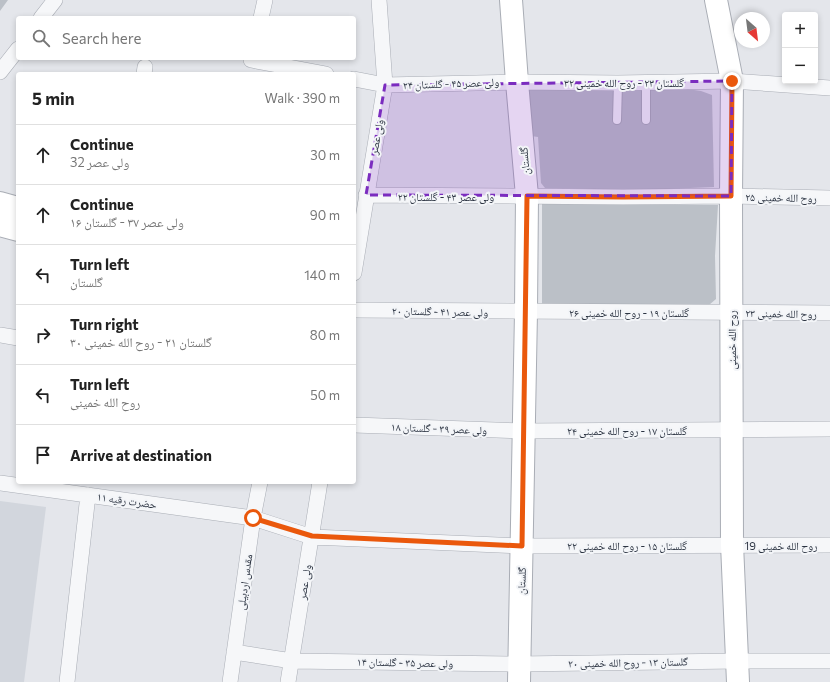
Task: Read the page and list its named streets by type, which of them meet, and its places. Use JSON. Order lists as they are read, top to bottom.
{
  "streets": {
    "street": [
      "گلستان ۲۳ - روح الله خمینی ۳۲",
      "ولی عصر ۴۵ - گلستان ۲۴",
      "ولی عصر",
      "گلستان",
      "ولی عصر ۴۳ - گلستان ۲۲",
      "روح الله خمینی ۲۵",
      "ولی عصر ۴۱ - گلستان ۲۰",
      "گلستان ۱۹ - روح الله خمینی ۲۶",
      "روح الله خمینی ۲۳",
      "روح الله خمینی",
      "ولی عصر ۳۹ - گلستان ۱۸",
      "گلستان ۱۷ - روح الله خمینی ۲۴",
      "حضرت رقیه ۱۱",
      "گلستان ۱۵ - روح الله خمینی ۲۲",
      "روح الله خمینی 19",
      "مقدس اردبیلی",
      "ولی عصر ۳۵ - گلستان ۱۴",
      "گلستان ۱۳ - روح الله خمینی ۲۰"
    ]
  },
  "crossings": [
    ["گلستان ۲۳ - روح الله خمینی ۳۲", "ولی عصر ۴۵ - گلستان ۲۴"],
    ["گلستان ۲۳ - روح الله خمینی ۳۲", "گلستان"],
    ["گلستان ۲۳ - روح الله خمینی ۳۲", "روح الله خمینی"],
    ["ولی عصر ۴۵ - گلستان ۲۴", "ولی عصر"],
    ["ولی عصر ۴۵ - گلستان ۲۴", "گلستان"],
    ["ولی عصر", "ولی عصر ۴۳ - گلستان ۲۲"],
    ["ولی عصر", "حضرت رقیه ۱۱"],
    ["ولی عصر", "گلستان ۱۵ - روح الله خمینی ۲۲"],
    ["ولی عصر", "ولی عصر ۳۵ - گلستان ۱۴"],
    ["گلستان", "ولی عصر ۴۳ - گلستان ۲۲"],
    ["گلستان", "ولی عصر ۴۱ - گلستان ۲۰"],
    ["گلستان", "گلستان ۱۹ - روح الله خمینی ۲۶"],
    ["گلستان", "ولی عصر ۳۹ - گلستان ۱۸"],
    ["گلستان", "گلستان ۱۷ - روح الله خمینی ۲۴"],
    ["گلستان", "گلستان ۱۵ - روح الله خمینی ۲۲"],
    ["گلستان", "ولی عصر ۳۵ - گلستان ۱۴"],
    ["گلستان", "گلستان ۱۳ - روح الله خمینی ۲۰"],
    ["ولی عصر ۴۳ - گلستان ۲۲", "روح الله خمینی ۲۵"],
    ["ولی عصر ۴۳ - گلستان ۲۲", "روح الله خمینی"],
    ["روح الله خمینی ۲۵", "روح الله خمینی"],
    ["ولی عصر ۴۱ - گلستان ۲۰", "گلستان ۱۹ - روح الله خمینی ۲۶"],
    ["گلستان ۱۹ - روح الله خمینی ۲۶", "روح الله خمینی ۲۳"],
    ["گلستان ۱۹ - روح الله خمینی ۲۶", "روح الله خمینی"],
    ["روح الله خمینی ۲۳", "روح الله خمینی"],
    ["روح الله خمینی", "گلستان ۱۷ - روح الله خمینی ۲۴"],
    ["روح الله خمینی", "گلستان ۱۵ - روح الله خمینی ۲۲"],
    ["روح الله خمینی", "روح الله خمینی 19"],
    ["روح الله خمینی", "گلستان ۱۳ - روح الله خمینی ۲۰"],
    ["ولی عصر ۳۹ - گلستان ۱۸", "گلستان ۱۷ - روح الله خمینی ۲۴"],
    ["حضرت رقیه ۱۱", "گلستان ۱۵ - روح الله خمینی ۲۲"],
    ["حضرت رقیه ۱۱", "مقدس اردبیلی"],
    ["گلستان ۱۵ - روح الله خمینی ۲۲", "روح الله خمینی 19"],
    ["مقدس اردبیلی", "ولی عصر ۳۵ - گلستان ۱۴"],
    ["ولی عصر ۳۵ - گلستان ۱۴", "گلستان ۱۳ - روح الله خمینی ۲۰"]
  ],
  "north": "bottom right",
  "page": {
    "map_buttons": ["+", "−"],
    "search": "Search here",
    "heading": ["5 min", "Walk · 390 m"],
    "list": [
      ["Continue", "ولی عصر 32", "30 m"],
      ["Continue", "ولی عصر ۳۷ - گلستان ۱۶", "90 m"],
      ["Turn left", "گلستان", "140 m"],
      ["Turn right", "گلستان ۲۱ - روح الله خمینی ۳۰", "80 m"],
      ["Turn left", "روح الله خمینی", "50 m"],
      "Arrive at destination"
    ]
  }
}
